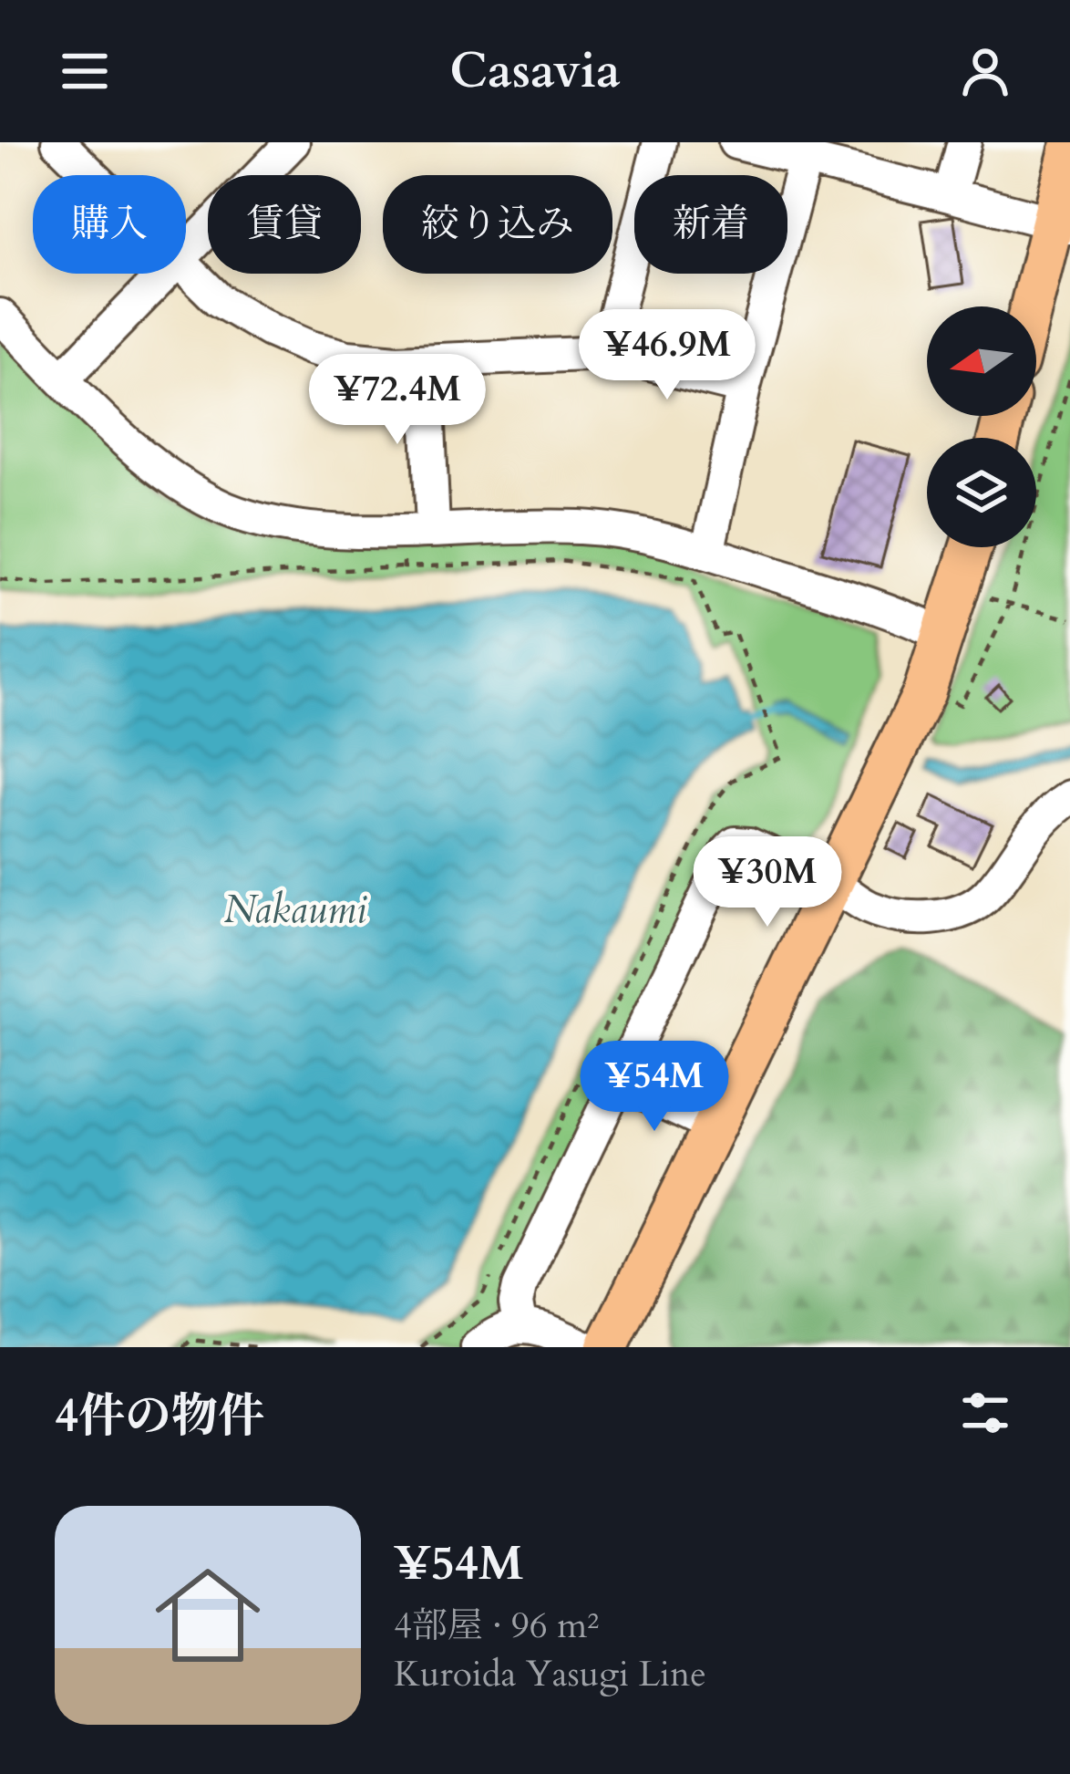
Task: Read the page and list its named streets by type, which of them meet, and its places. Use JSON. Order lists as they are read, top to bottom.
{
  "water": ["Nakaumi"],
  "north": "left",
  "page": {
    "header": "Casavia",
    "chip": [
      "購入",
      "賃貸",
      "絞り込み",
      "新着"
    ],
    "price": [
      "¥46.9M",
      "¥72.4M",
      "¥30M",
      "¥54M"
    ],
    "heading": "4件の物件",
    "list": [
      {
        "name": "¥54M",
        "note": "4部屋 · 96 m² · Kuroida Yasugi Line"
      }
    ]
  }
}
